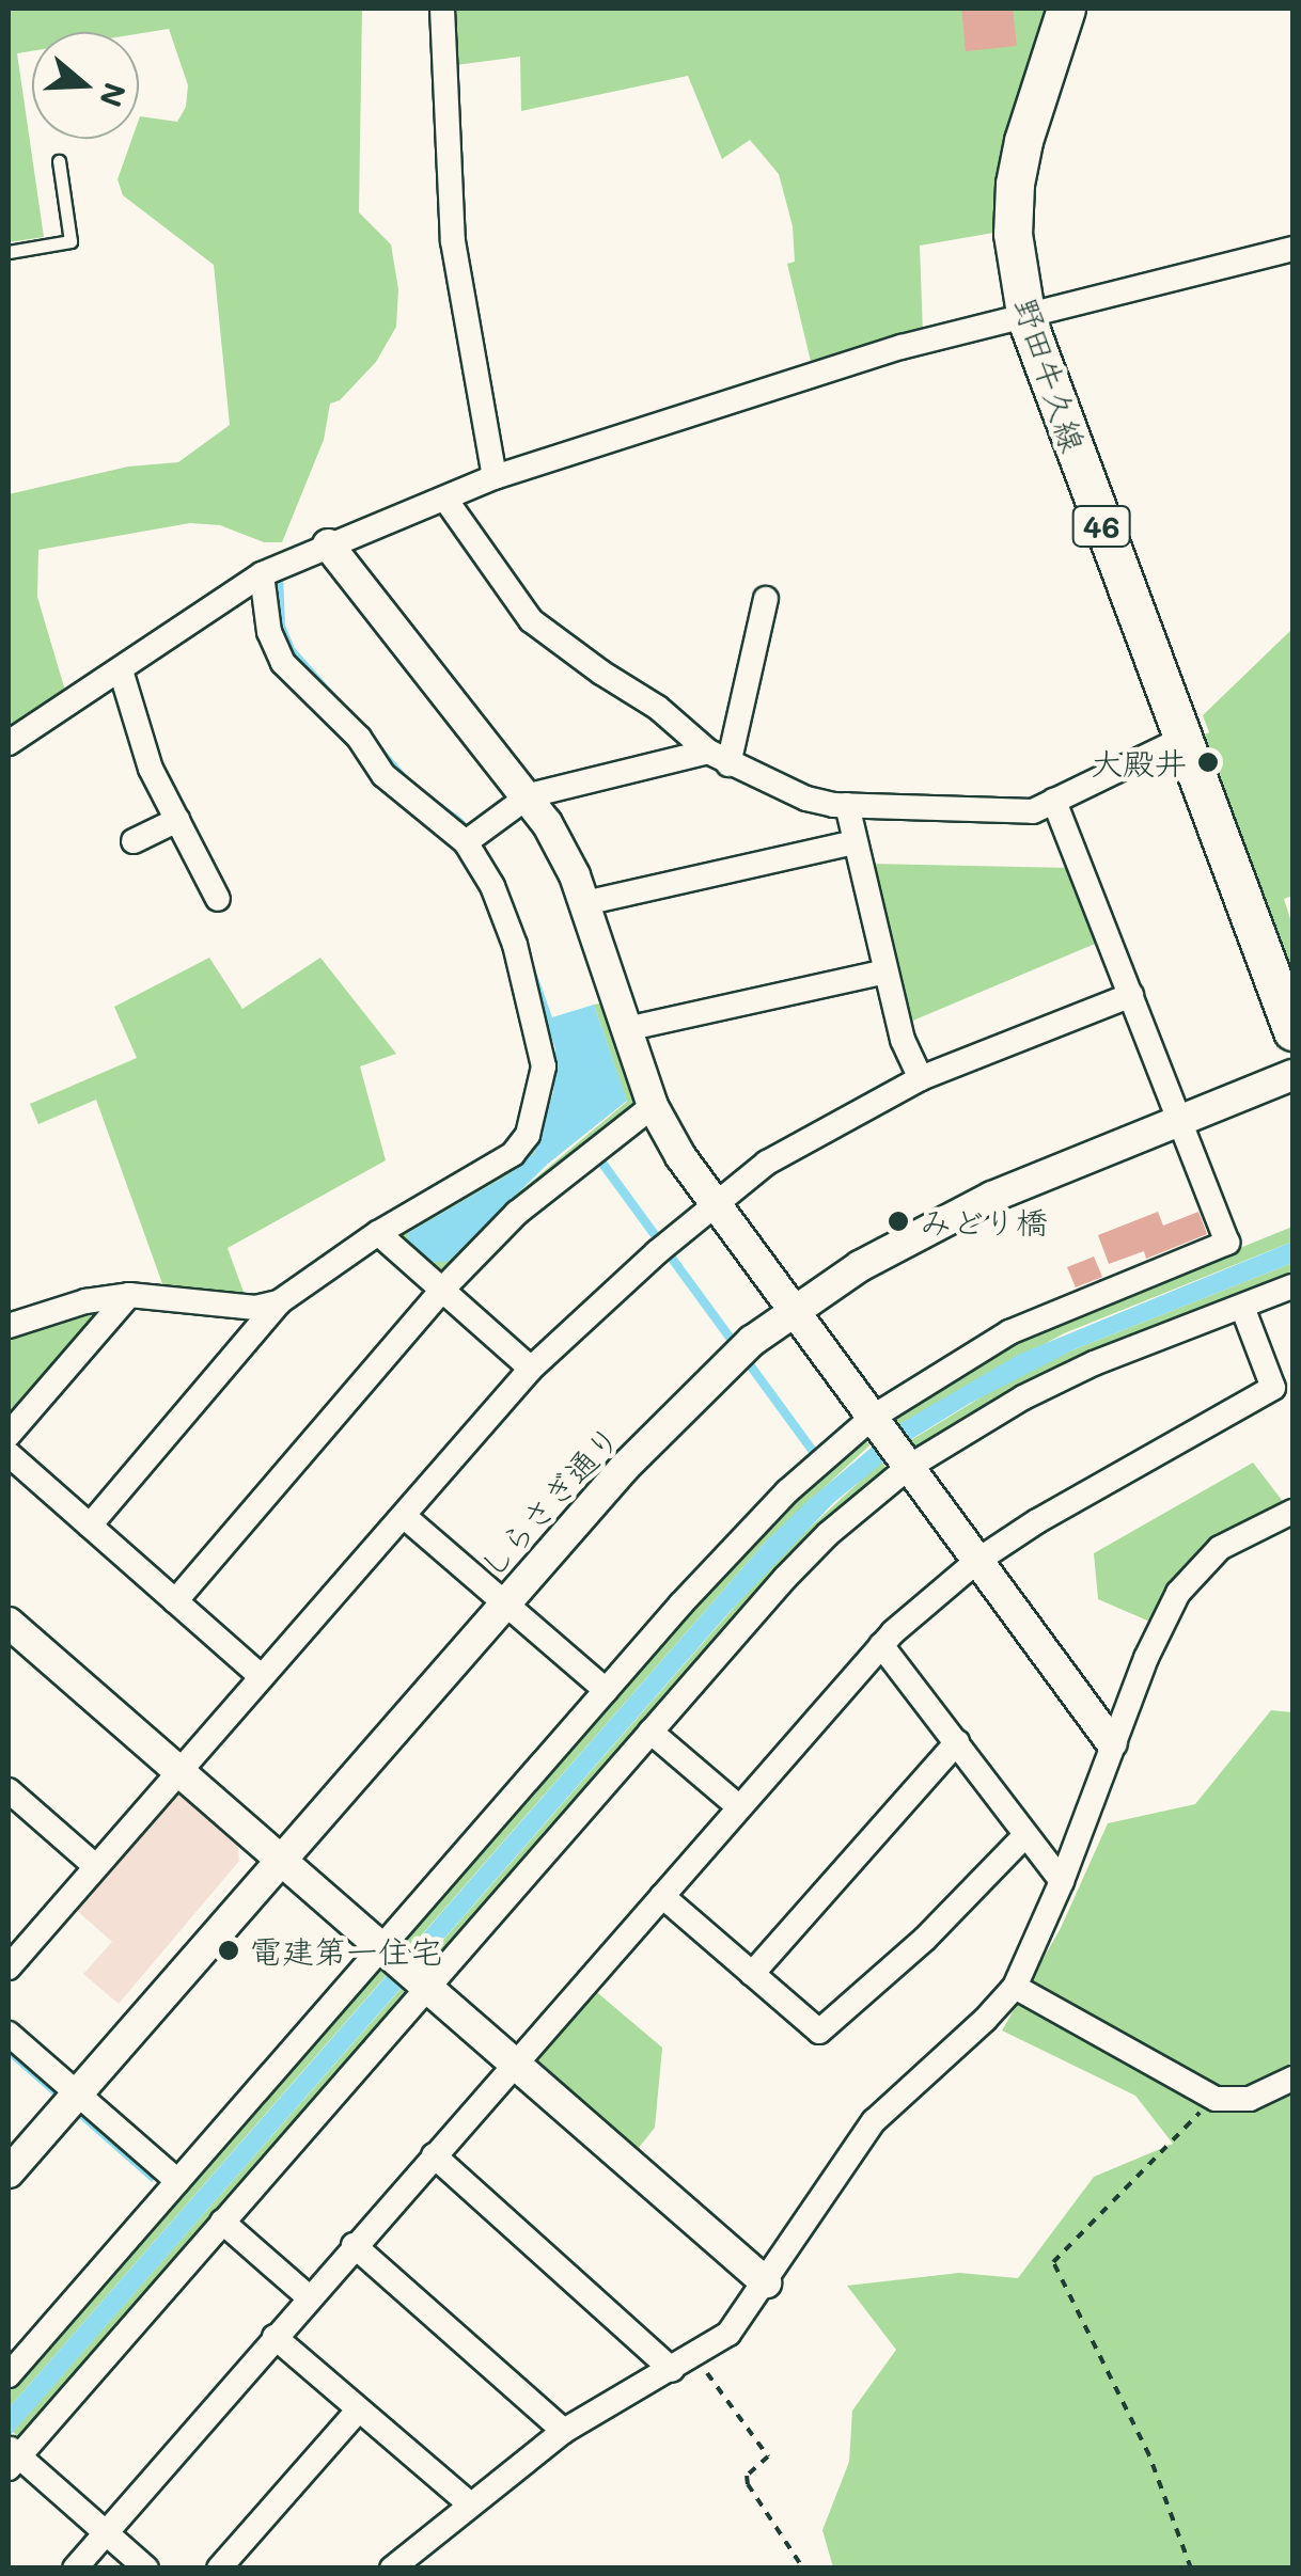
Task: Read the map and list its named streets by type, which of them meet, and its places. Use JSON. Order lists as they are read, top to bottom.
{
  "streets": {
    "main road": ["野田牛久線", "46"],
    "street": ["しらさぎ通り"]
  },
  "places": ["大殿井", "みどり橋", "電建第一住宅"],
  "north": "right"
}
